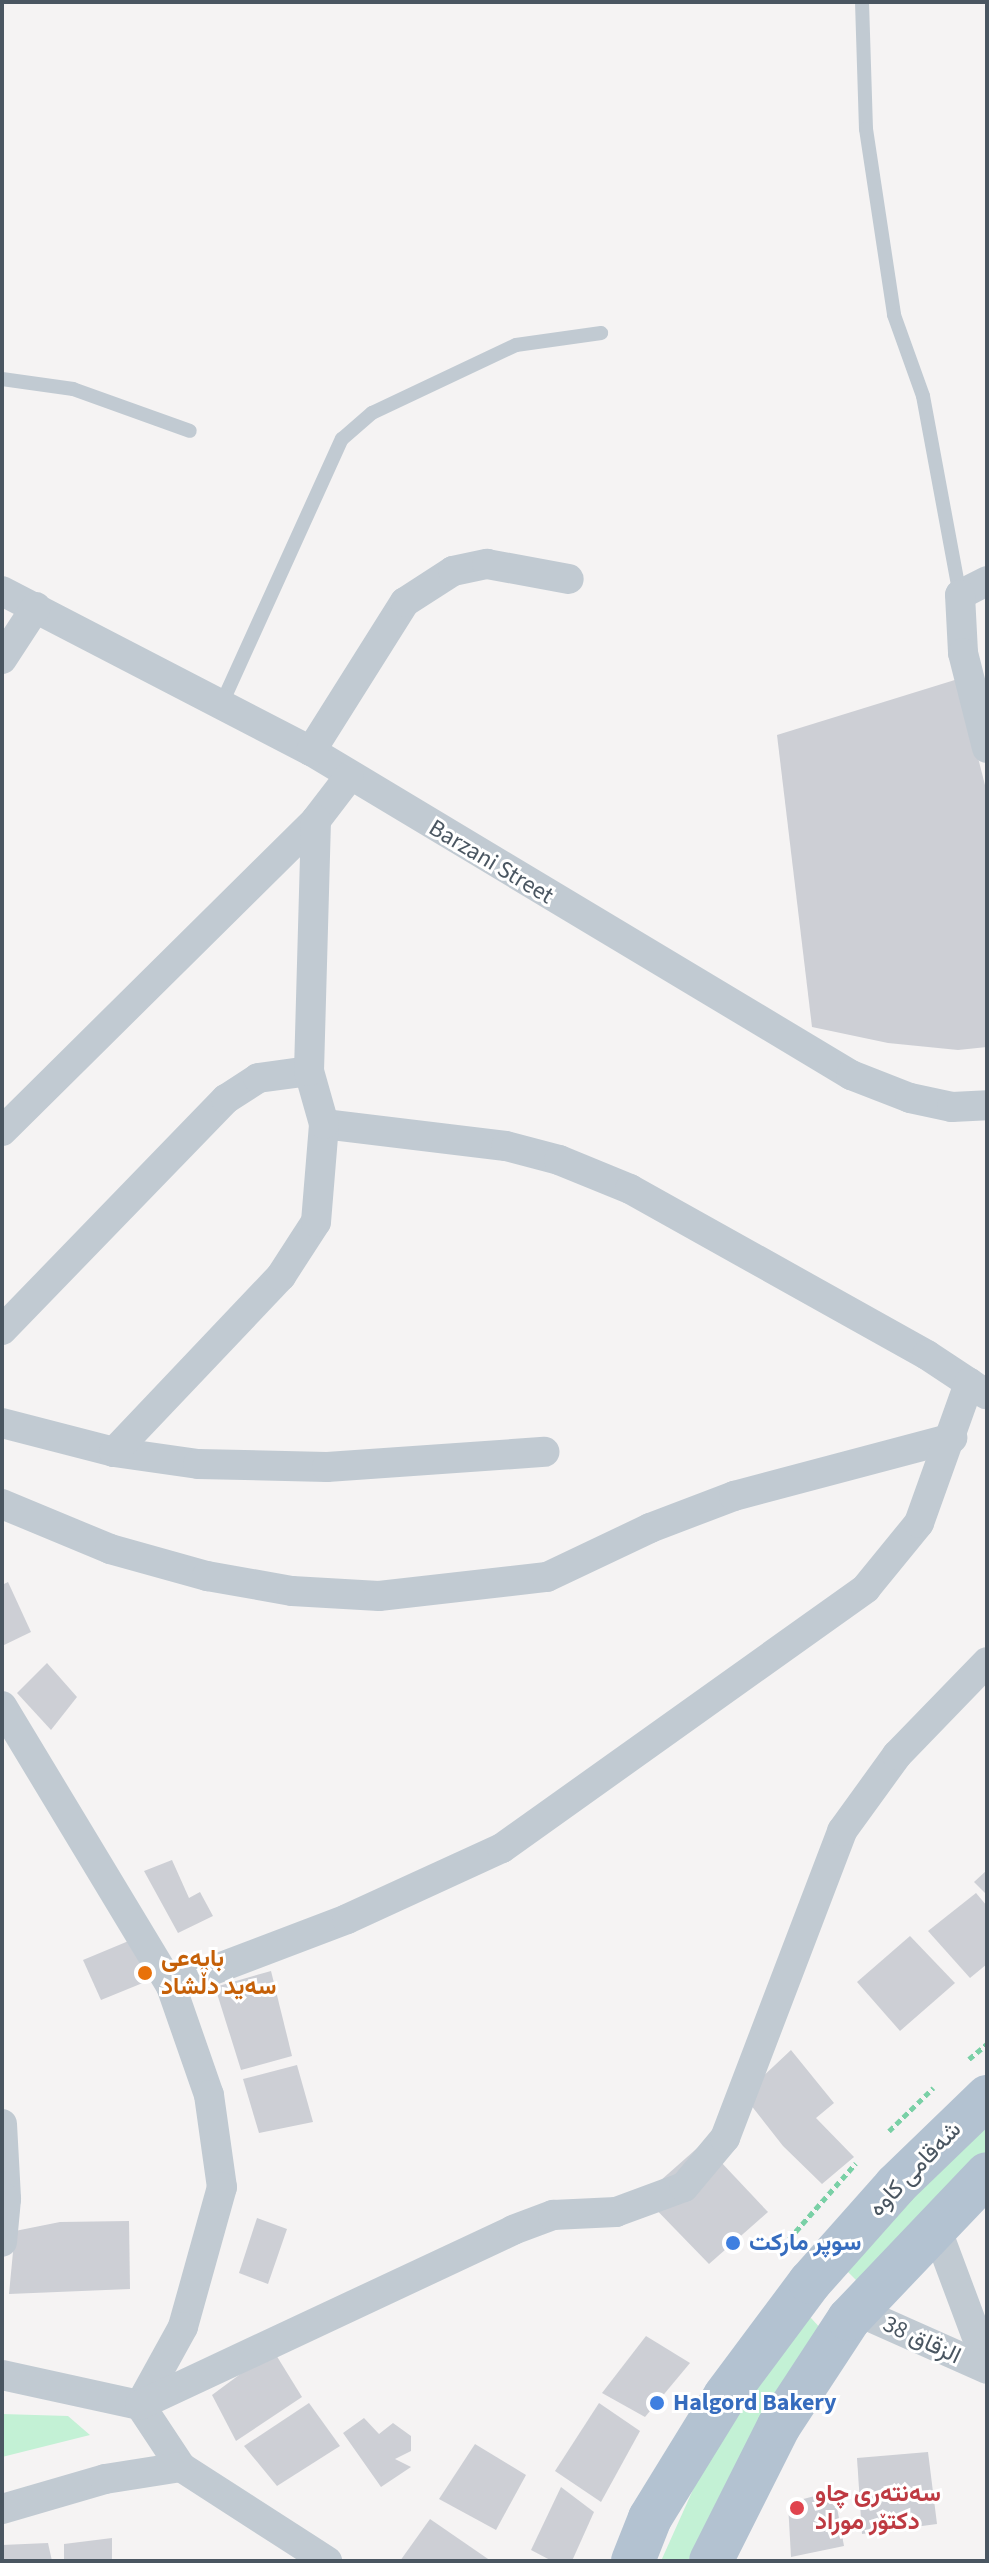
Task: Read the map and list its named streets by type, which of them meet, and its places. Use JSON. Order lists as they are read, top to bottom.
{
  "streets": {
    "main road": ["شەقامی کاوە"],
    "street": ["Barzani Street", "الزقاق 38"]
  },
  "places": [
    "بایەعی سەید دڵشاد",
    "سوپر مارکت",
    "Halgord Bakery",
    "سەنتەری چاو دکتۆر موراد"
  ]
}
